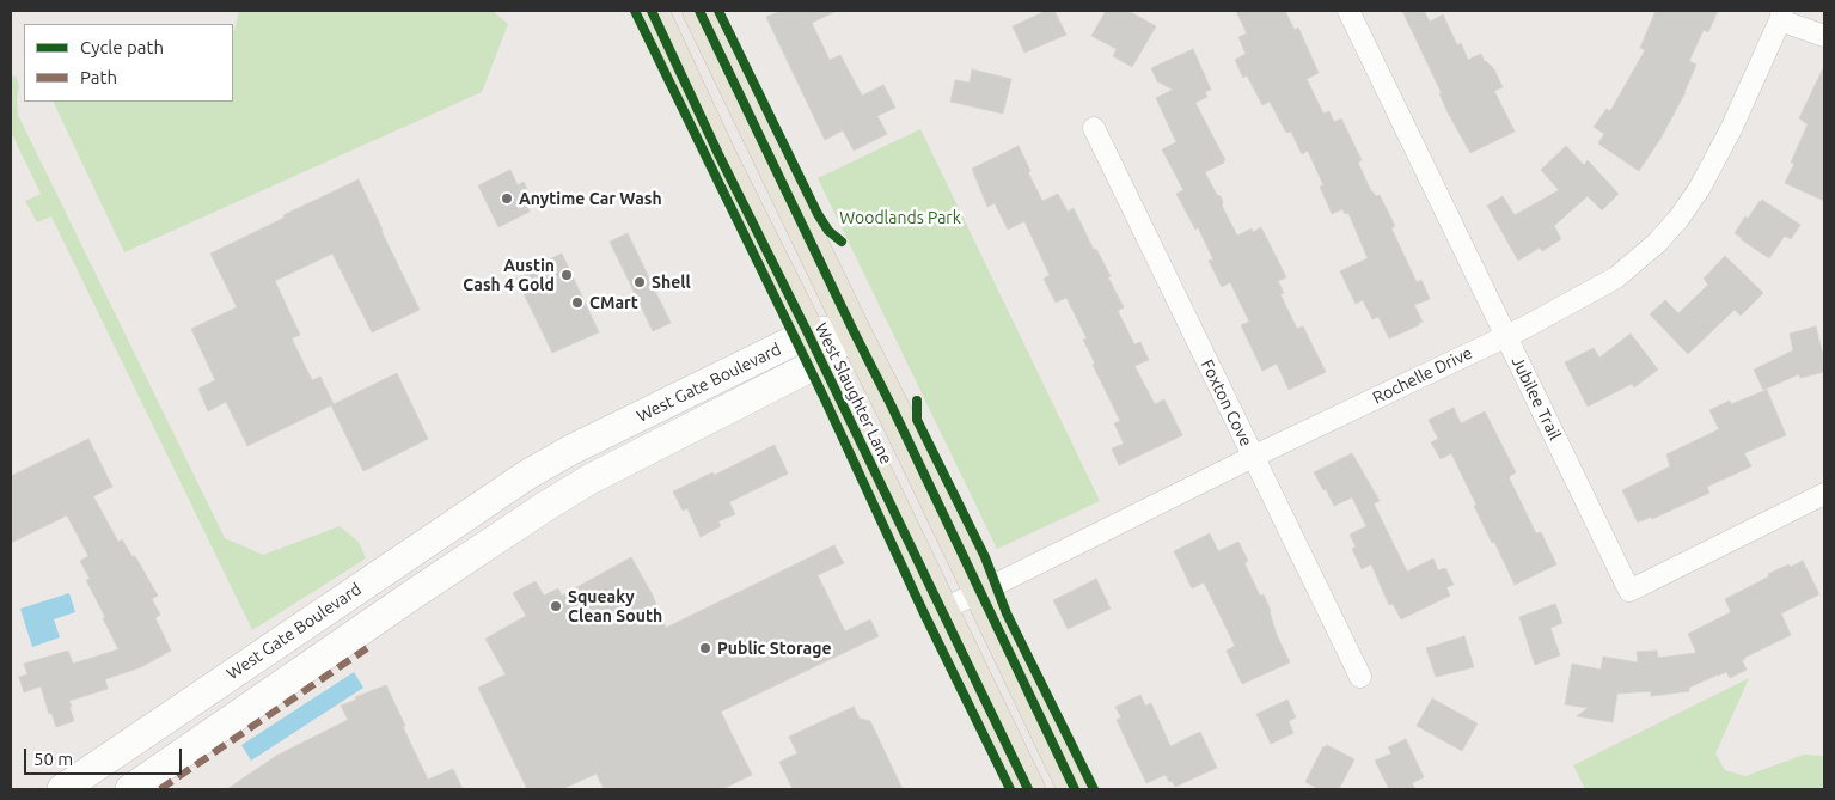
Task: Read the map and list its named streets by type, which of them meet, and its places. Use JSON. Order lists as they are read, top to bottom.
{
  "streets": {
    "main road": ["West Gate Boulevard", "West Slaughter Lane"],
    "street": ["Rochelle Drive", "Jubilee Trail", "Foxton Cove"]
  },
  "crossings": [
    ["Rochelle Drive", "West Slaughter Lane"],
    ["Rochelle Drive", "Jubilee Trail"],
    ["Rochelle Drive", "Foxton Cove"],
    ["West Gate Boulevard", "West Slaughter Lane"]
  ],
  "parks": ["Woodlands Park"],
  "places": [
    "Anytime Car Wash",
    "Austin Cash 4 Gold",
    "Shell",
    "CMart",
    "Squeaky Clean South",
    "Public Storage"
  ],
  "legend": ["Cycle path", "Path"],
  "scale_bar": "50 m"
}
